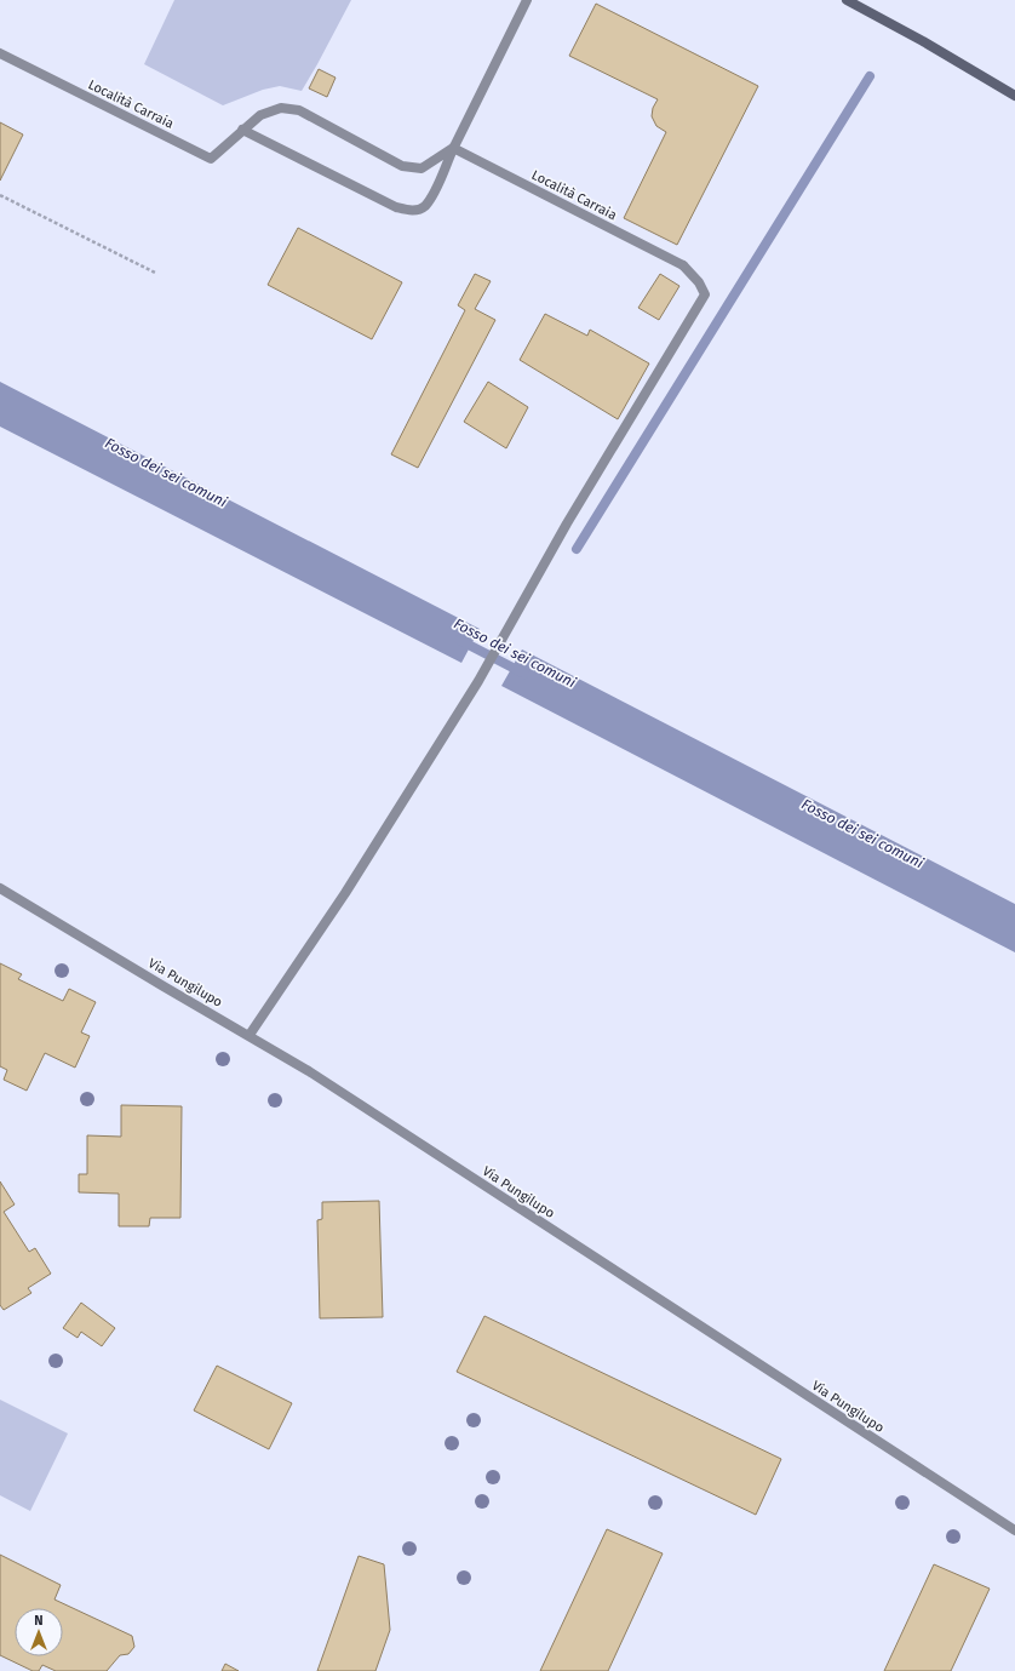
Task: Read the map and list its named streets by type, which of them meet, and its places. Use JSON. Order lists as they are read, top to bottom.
{
  "streets": {
    "street": ["Località Carraia", "Via Pungilupo"]
  },
  "crossings": [
    ["Località Carraia", "Via Pungilupo"]
  ],
  "water": ["Fosso dei sei comuni"],
  "north": "top"
}
